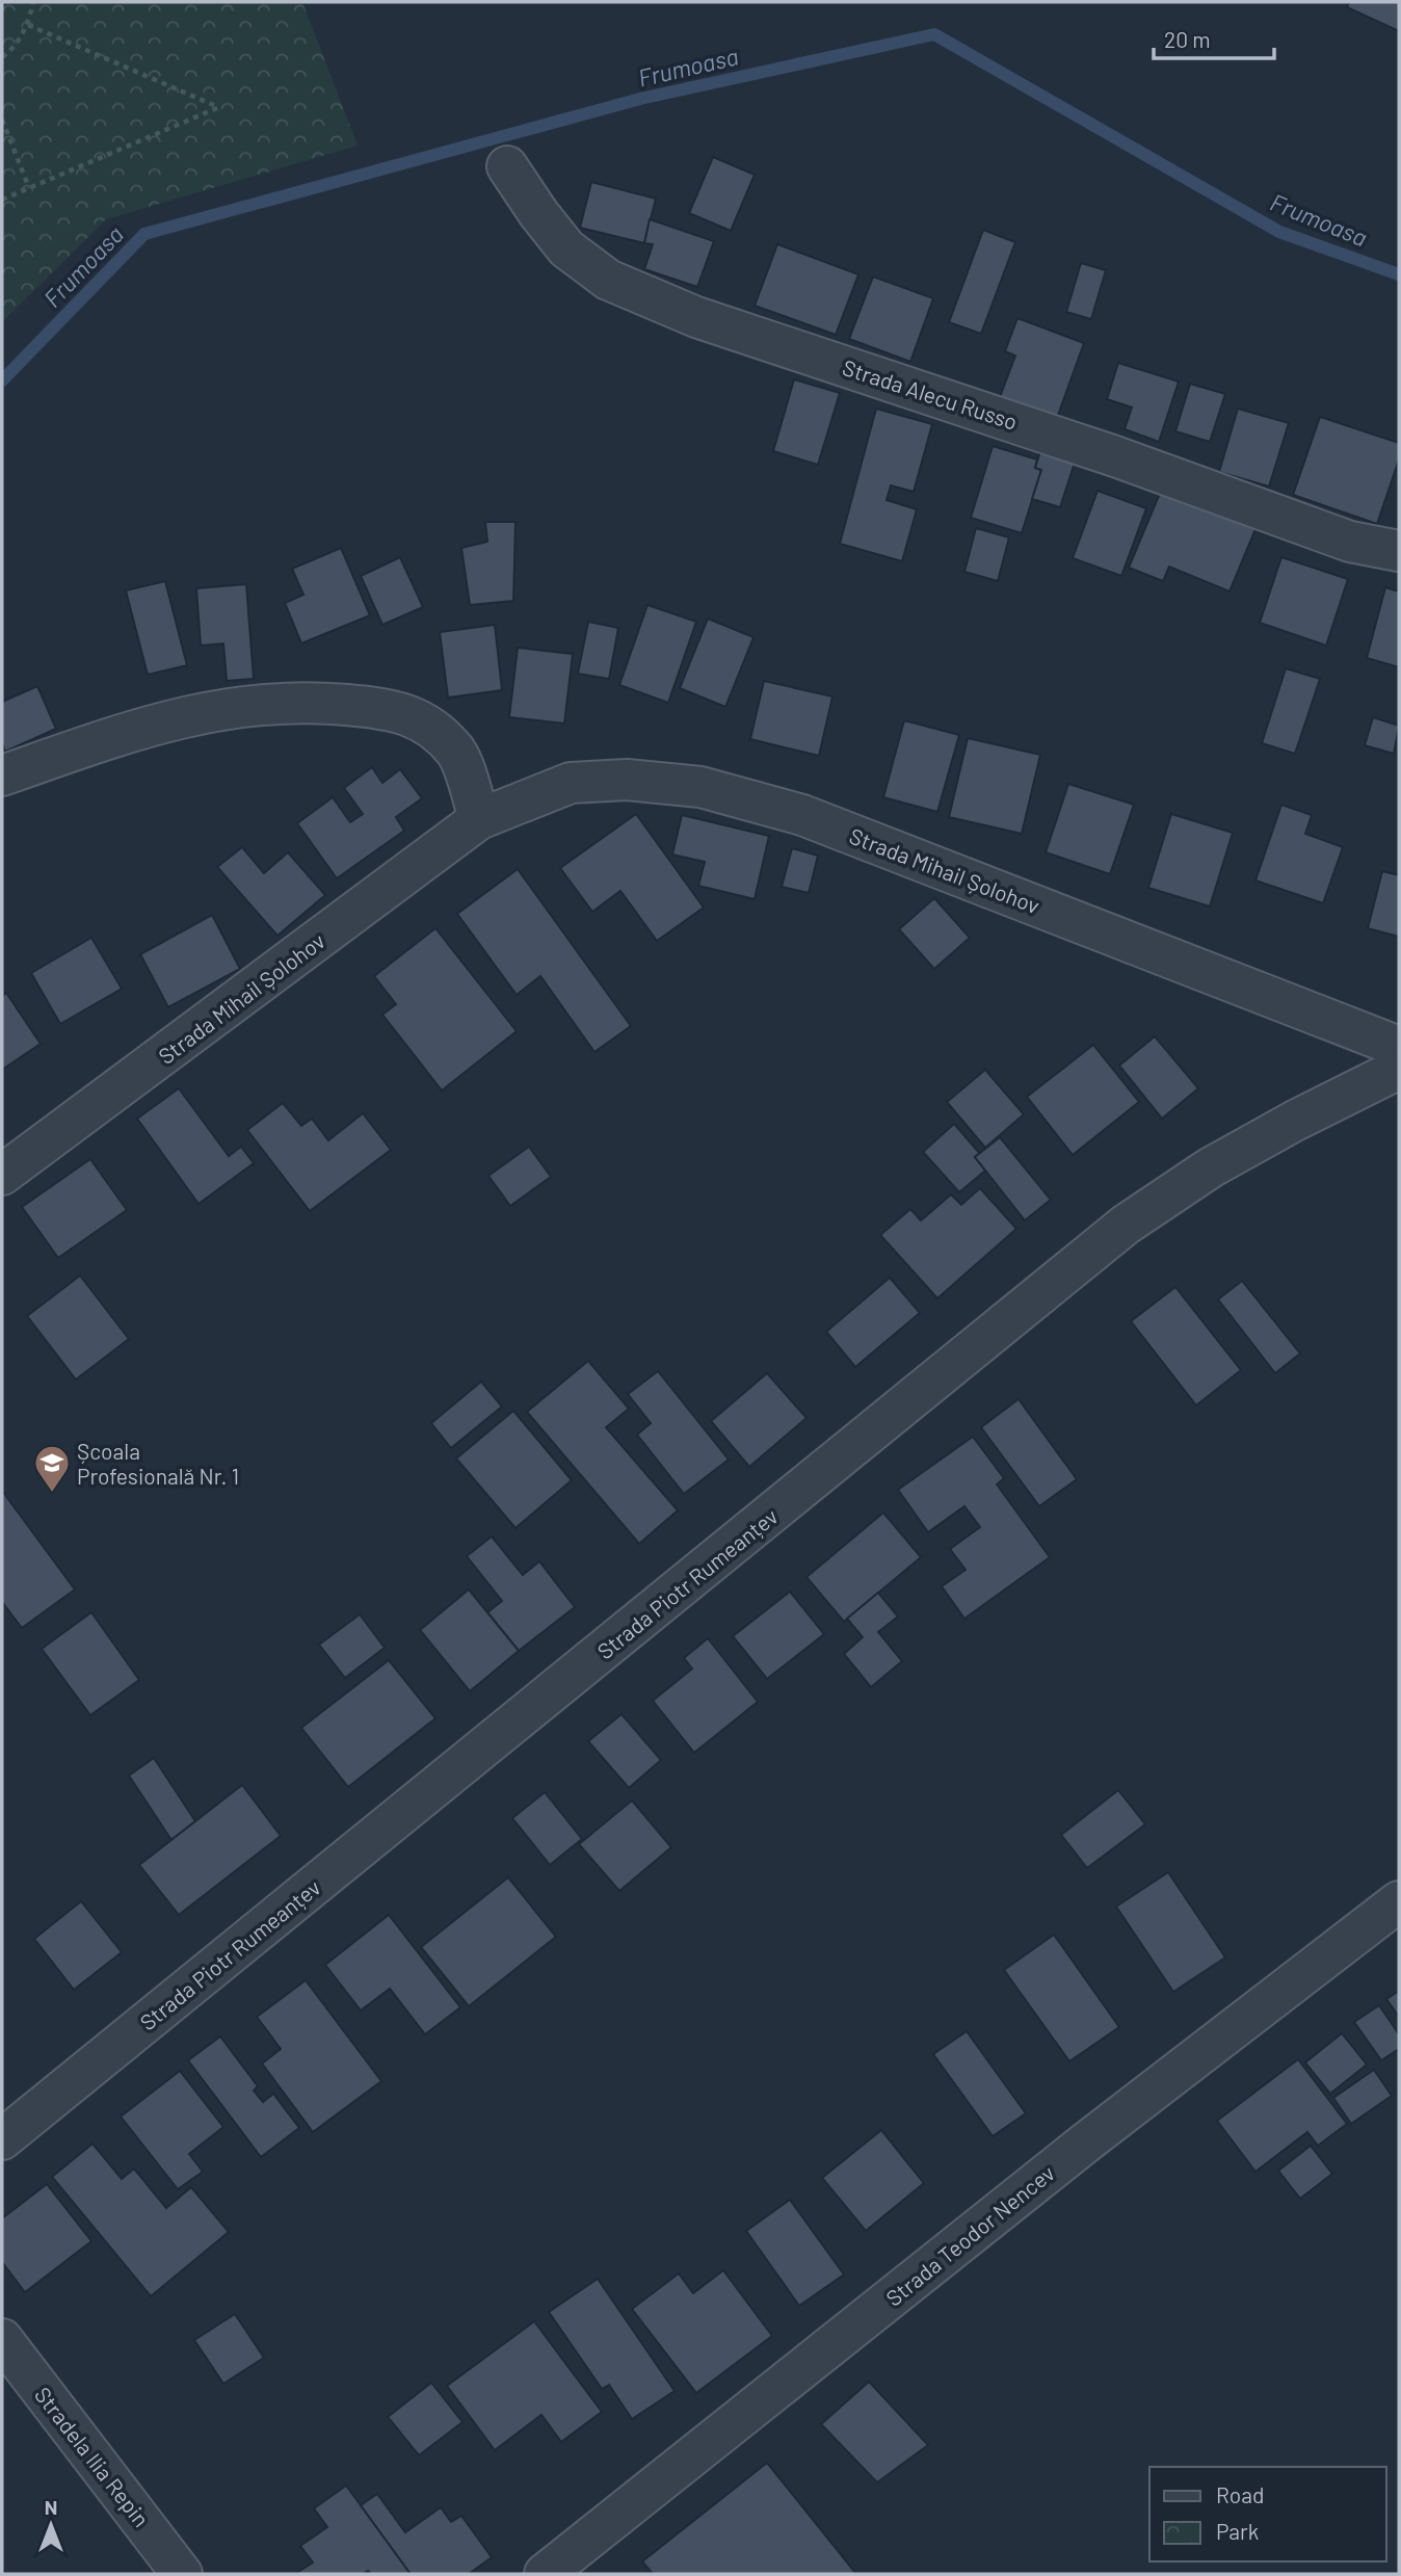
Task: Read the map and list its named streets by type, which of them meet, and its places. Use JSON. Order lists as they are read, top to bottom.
{
  "streets": {
    "street": [
      "Strada Alecu Russo",
      "Strada Mihail Șolohov",
      "Strada Piotr Rumeanțev",
      "Strada Teodor Nencev",
      "Stradela Ilia Repin"
    ]
  },
  "water": ["Frumoasa"],
  "places": {
    "school or university": ["Școala Profesională Nr. 1"]
  },
  "legend": ["Road", "Park"],
  "scale_bar": "20 m",
  "north": "top"
}
